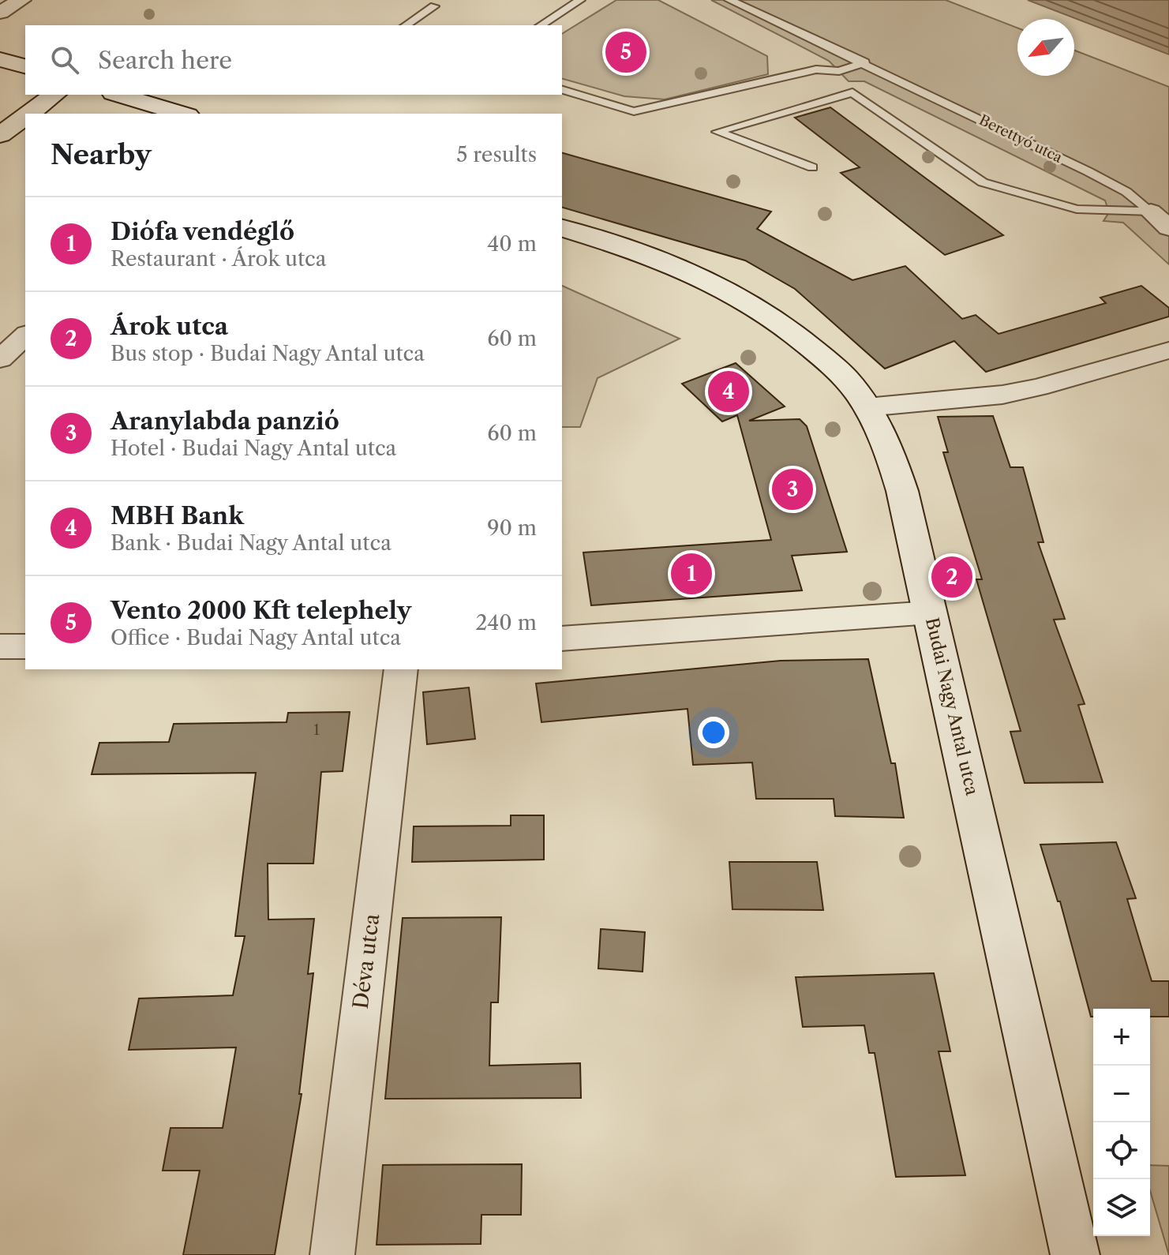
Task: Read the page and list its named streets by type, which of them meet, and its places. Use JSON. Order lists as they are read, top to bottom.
{
  "streets": {
    "main road": ["Budai Nagy Antal utca"],
    "street": ["Berettyó utca", "Déva utca"]
  },
  "house_numbers": ["1"],
  "north": "bottom left",
  "page": {
    "search": "Search here",
    "pins": [
      "5",
      "4",
      "3",
      "1",
      "2"
    ],
    "heading": ["Nearby", "5 results"],
    "list": [
      {
        "mark": "1",
        "name": "Diófa vendéglő",
        "note": "Restaurant · Árok utca",
        "value": "40 m"
      },
      {
        "mark": "2",
        "name": "Árok utca",
        "note": "Bus stop · Budai Nagy Antal utca",
        "value": "60 m"
      },
      {
        "mark": "3",
        "name": "Aranylabda panzió",
        "note": "Hotel · Budai Nagy Antal utca",
        "value": "60 m"
      },
      {
        "mark": "4",
        "name": "MBH Bank",
        "note": "Bank · Budai Nagy Antal utca",
        "value": "90 m"
      },
      {
        "mark": "5",
        "name": "Vento 2000 Kft telephely",
        "note": "Office · Budai Nagy Antal utca",
        "value": "240 m"
      }
    ],
    "map_buttons": ["+", "−"]
  }
}
